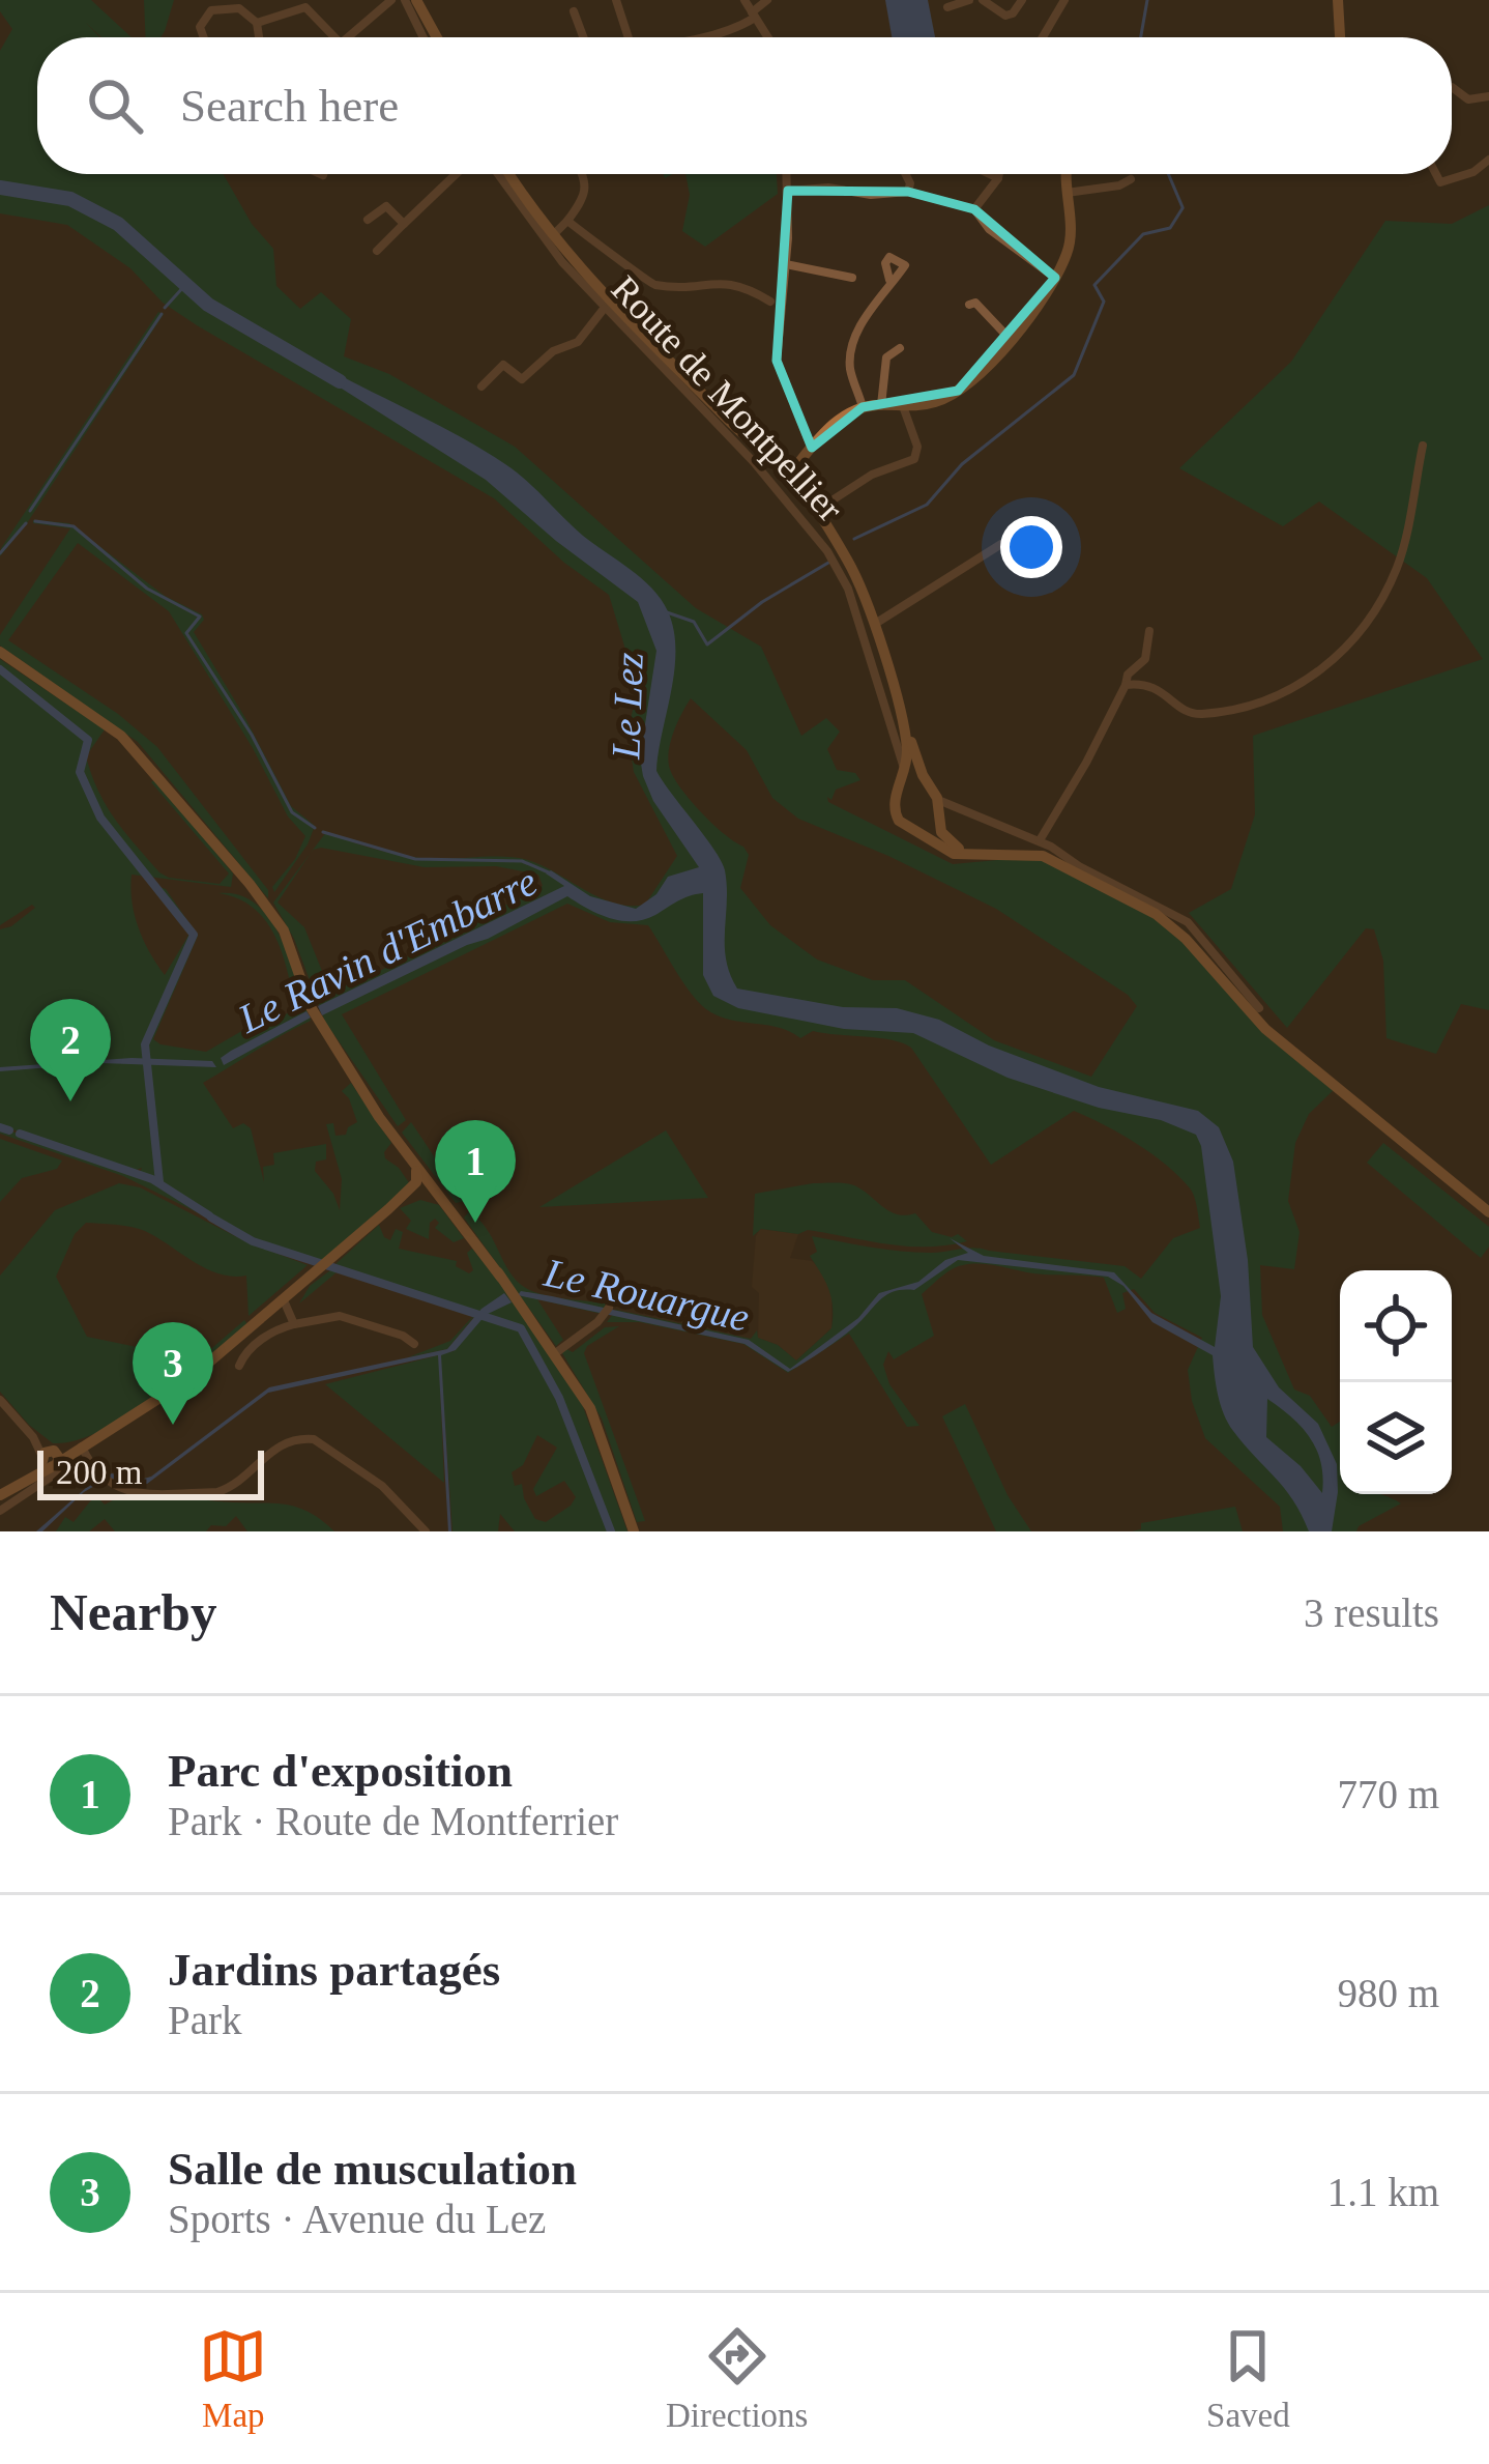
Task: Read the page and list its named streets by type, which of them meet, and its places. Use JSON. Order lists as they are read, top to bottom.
{
  "streets": {
    "street": ["Route de Montpellier"]
  },
  "water": ["Le Lez", "Le Ravin d'Embarre", "Le Rouargue"],
  "scale_bar": "200 m",
  "page": {
    "search": "Search here",
    "pins": ["2", "1", "3"],
    "scale": "200 m",
    "heading": ["Nearby", "3 results"],
    "list": [
      {
        "mark": "1",
        "name": "Parc d'exposition",
        "note": "Park · Route de Montferrier",
        "value": "770 m"
      },
      {
        "mark": "2",
        "name": "Jardins partagés",
        "note": "Park",
        "value": "980 m"
      },
      {
        "mark": "3",
        "name": "Salle de musculation",
        "note": "Sports · Avenue du Lez",
        "value": "1.1 km"
      }
    ],
    "nav": ["Map", "Directions", "Saved"]
  }
}
